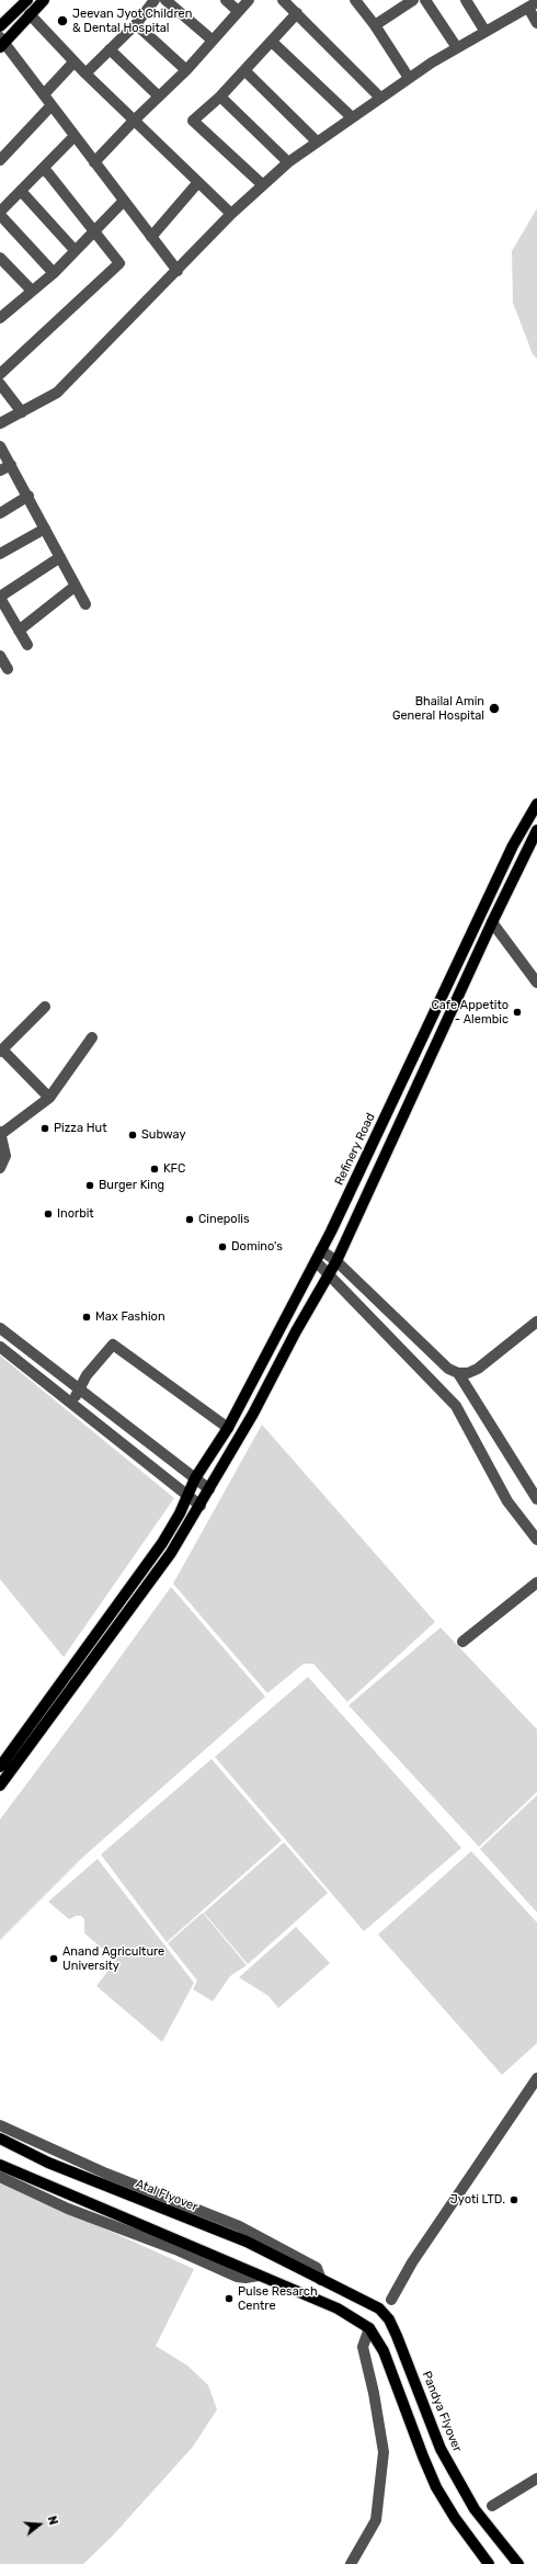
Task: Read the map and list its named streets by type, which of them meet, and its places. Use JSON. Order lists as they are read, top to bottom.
{
  "streets": {
    "main road": ["Refinery Road", "Atal Flyover", "Pandya Flyover"]
  },
  "crossings": [
    ["Atal Flyover", "Pandya Flyover"]
  ],
  "places": [
    "Jeevan Jyot Children & Dental Hospital",
    "Bhailal Amin General Hospital",
    "Cafe Appetito - Alembic",
    "Pizza Hut",
    "Subway",
    "KFC",
    "Burger King",
    "Inorbit",
    "Cinepolis",
    "Domino's",
    "Max Fashion",
    "Anand Agriculture University",
    "Jyoti LTD.",
    "Pulse Resarch Centre"
  ],
  "north": "right"
}
